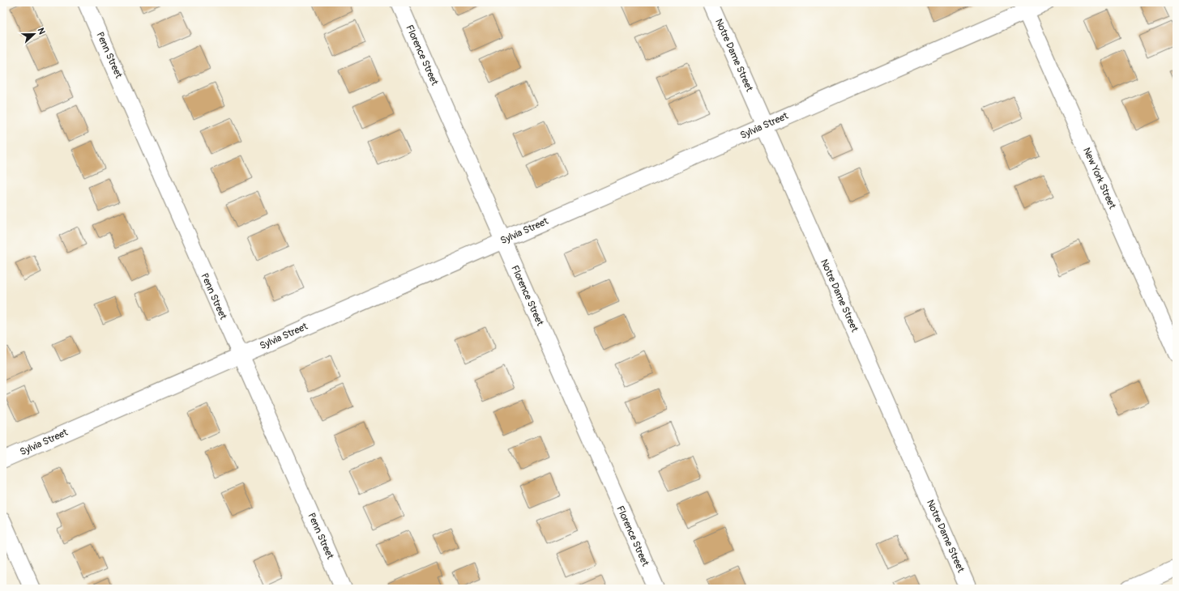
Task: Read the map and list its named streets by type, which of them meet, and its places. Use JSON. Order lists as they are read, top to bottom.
{
  "streets": {
    "street": [
      "Penn Street",
      "Florence Street",
      "Notre Dame Street",
      "Sylvia Street",
      "New York Street"
    ]
  },
  "crossings": [
    ["Penn Street", "Sylvia Street"],
    ["Florence Street", "Sylvia Street"],
    ["Notre Dame Street", "Sylvia Street"],
    ["Sylvia Street", "New York Street"]
  ],
  "north": "right"
}
